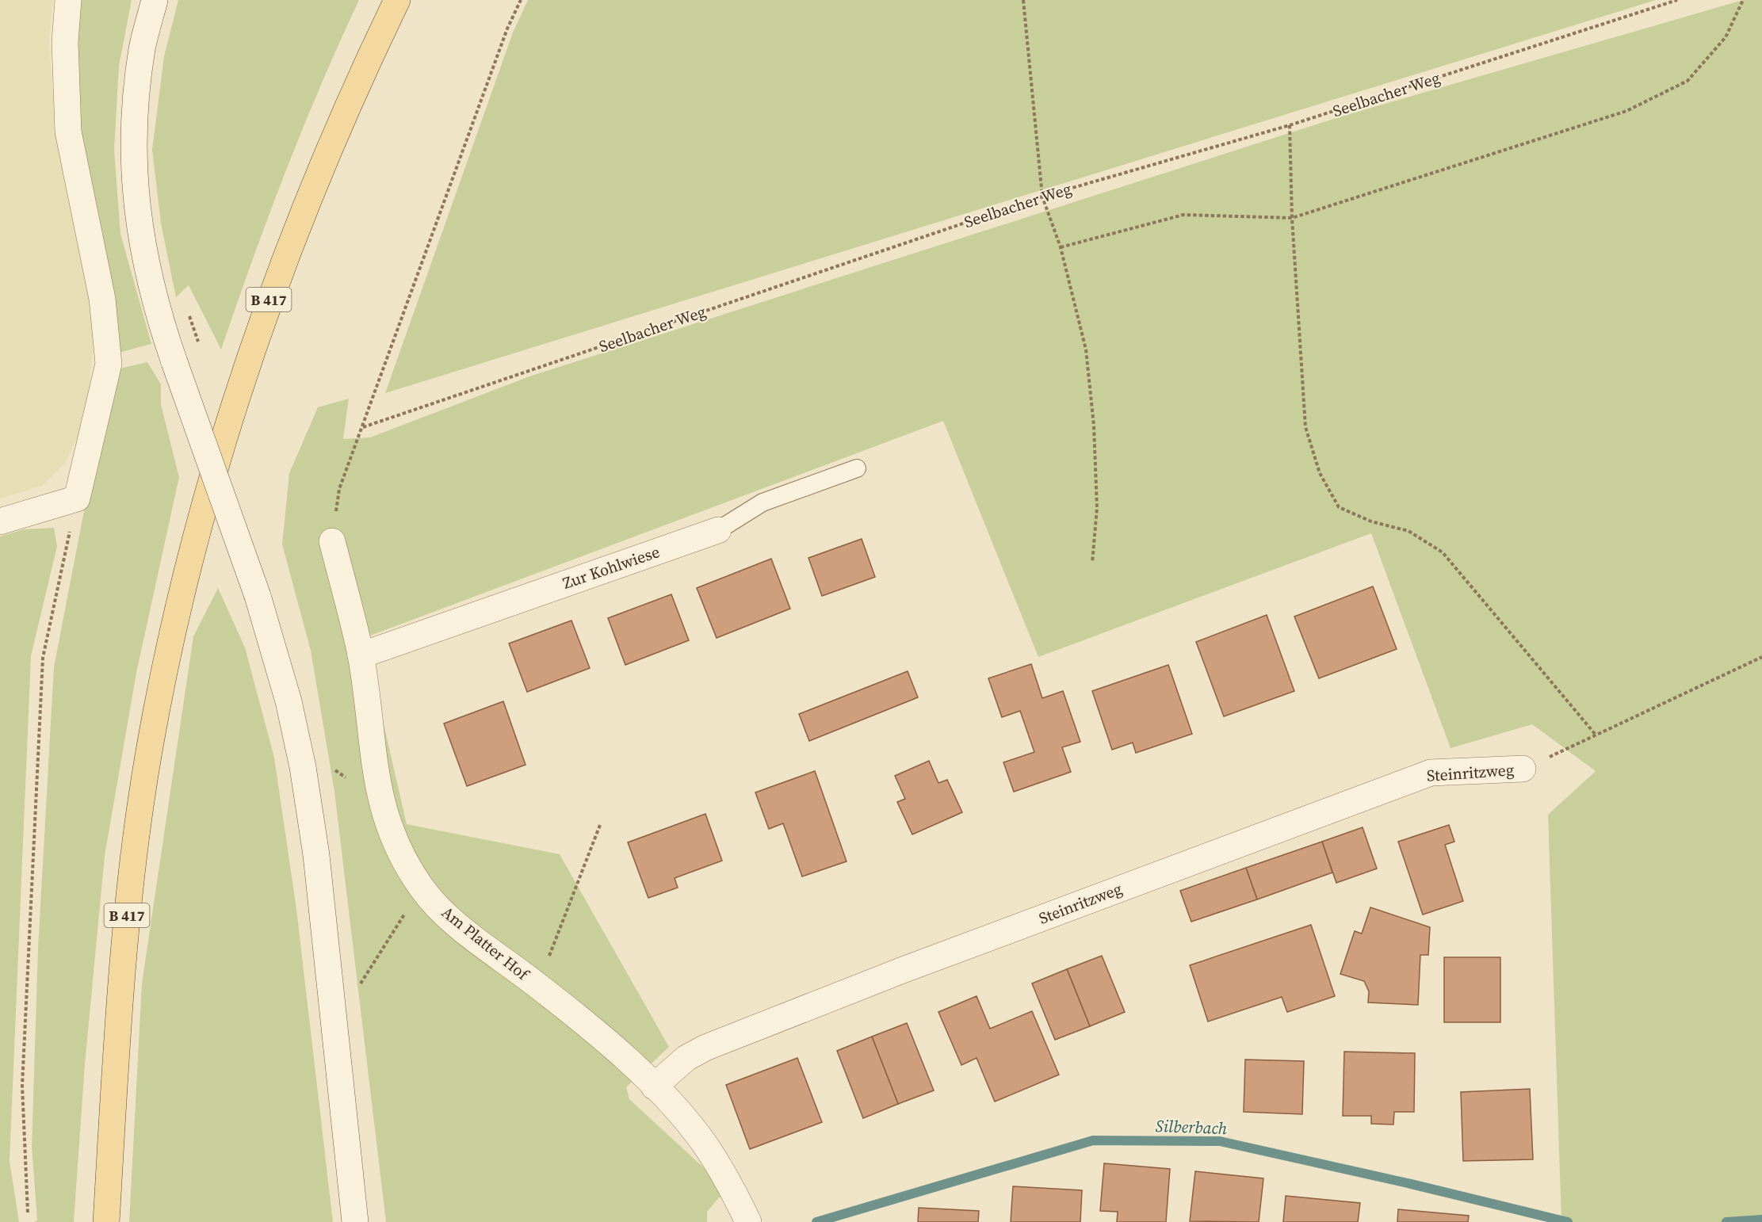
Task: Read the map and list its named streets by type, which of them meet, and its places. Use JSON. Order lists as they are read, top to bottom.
{
  "streets": {
    "main road": ["B 417"],
    "street": ["Zur Kohlwiese", "Steinritzweg", "Am Platter Hof"],
    "path": ["Seelbacher Weg"]
  },
  "crossings": [
    ["Zur Kohlwiese", "Am Platter Hof"],
    ["Steinritzweg", "Am Platter Hof"]
  ],
  "water": ["Silberbach"]
}
